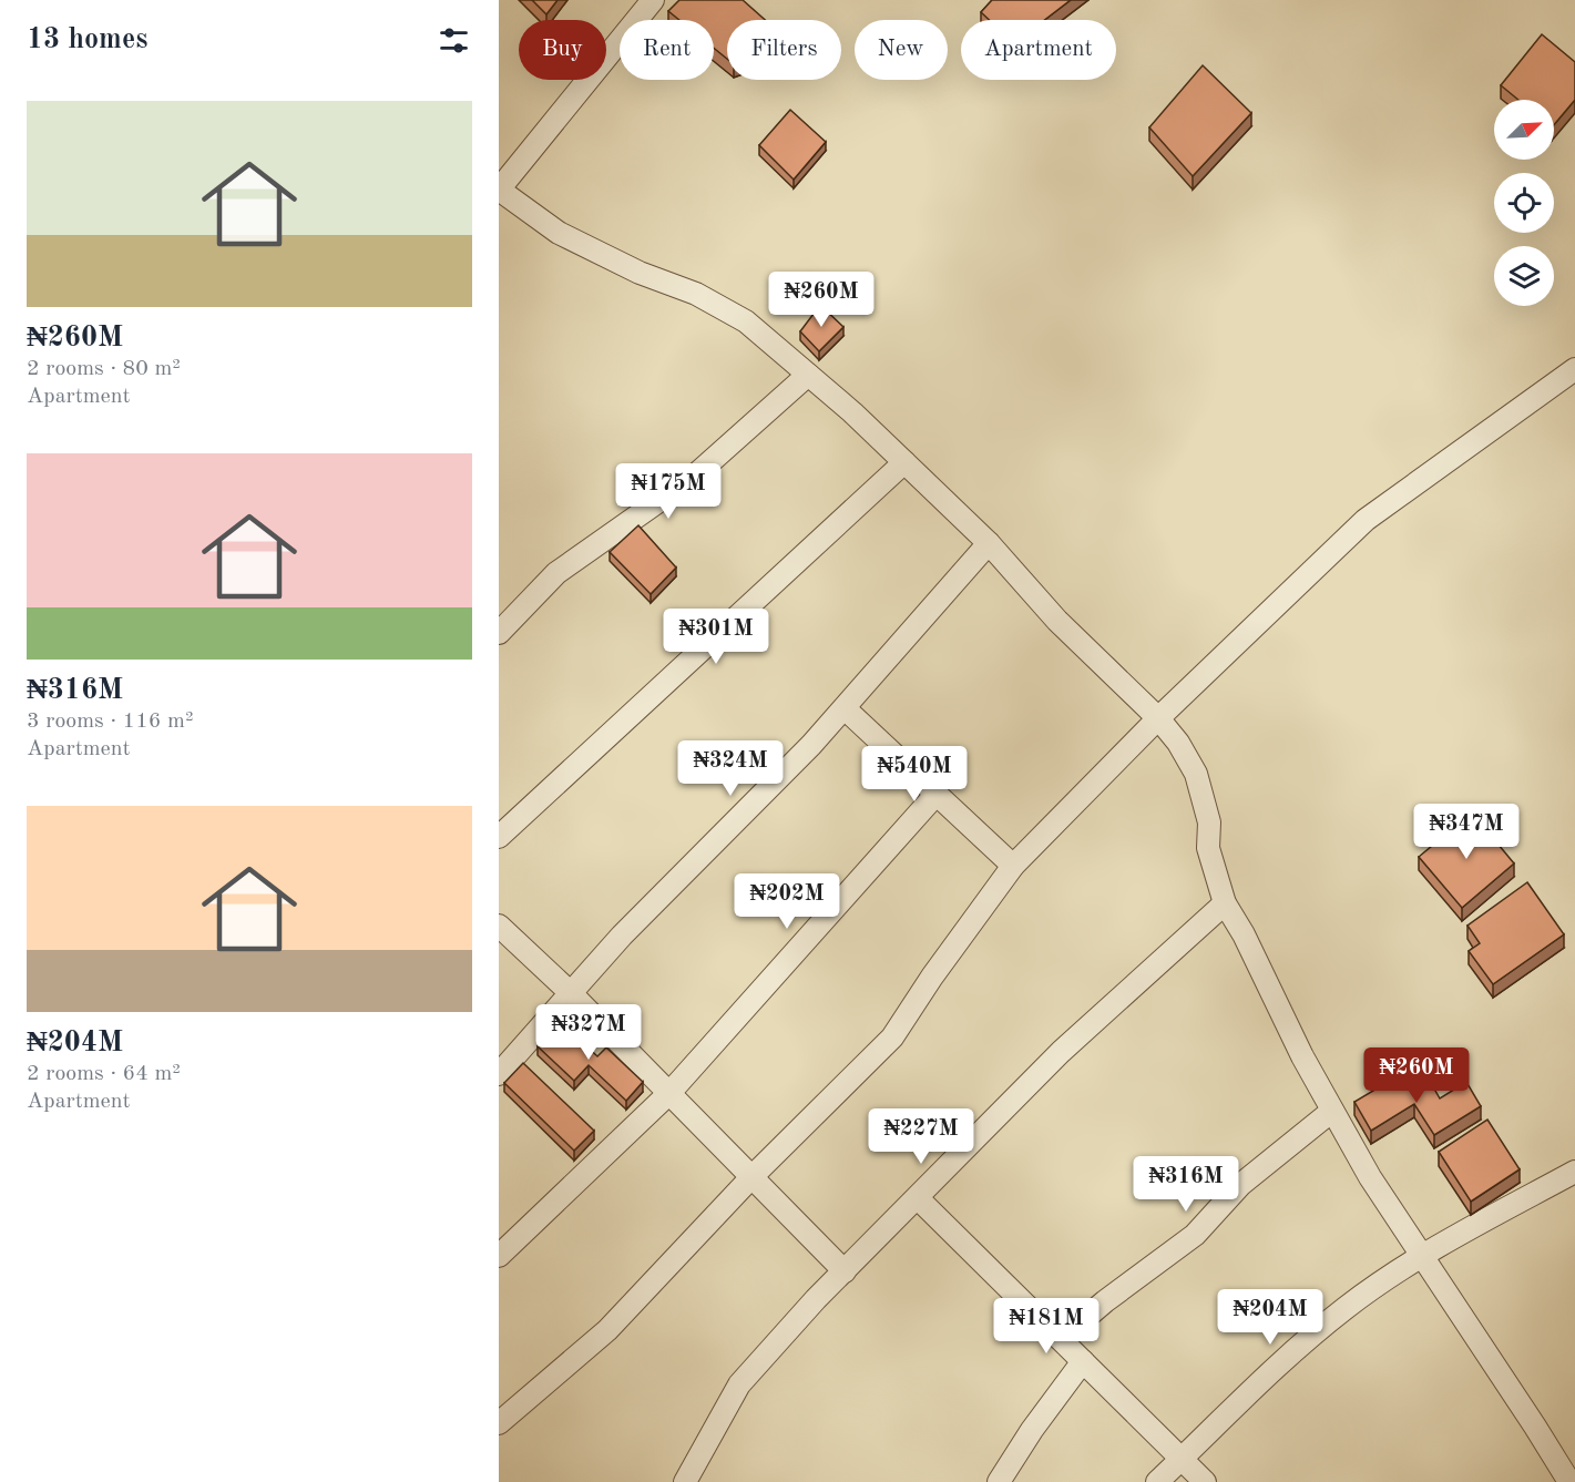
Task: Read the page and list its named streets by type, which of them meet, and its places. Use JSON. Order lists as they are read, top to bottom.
{
  "north": "top right",
  "page": {
    "heading": "13 homes",
    "chip": [
      "Buy",
      "Rent",
      "Filters",
      "New",
      "Apartment"
    ],
    "list": [
      {
        "name": "₦260M",
        "note": "2 rooms · 80 m² · Apartment"
      },
      {
        "name": "₦316M",
        "note": "3 rooms · 116 m² · Apartment"
      },
      {
        "name": "₦204M",
        "note": "2 rooms · 64 m² · Apartment"
      }
    ],
    "price": [
      "₦260M",
      "₦175M",
      "₦301M",
      "₦324M",
      "₦540M",
      "₦347M",
      "₦202M",
      "₦327M",
      "₦260M",
      "₦227M",
      "₦316M",
      "₦204M",
      "₦181M"
    ]
  }
}
